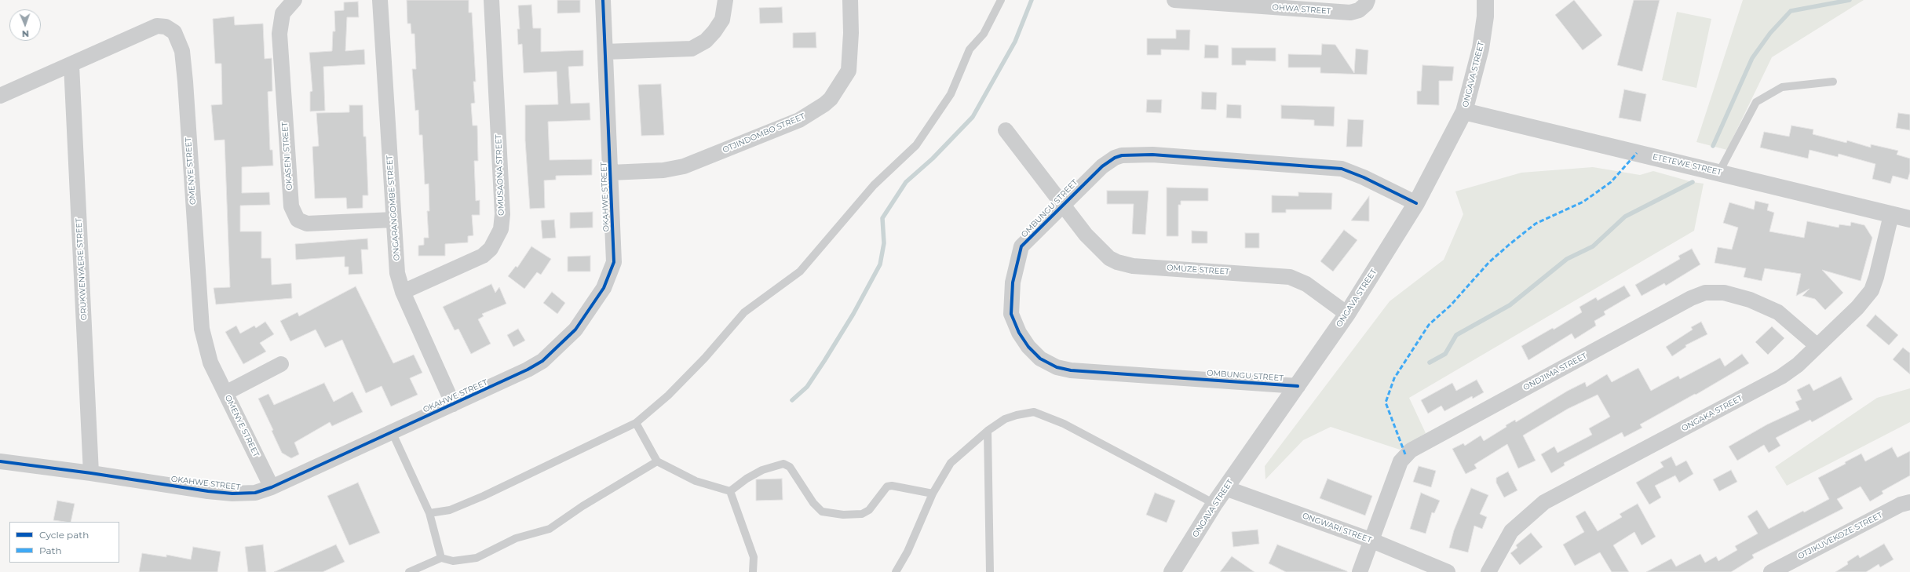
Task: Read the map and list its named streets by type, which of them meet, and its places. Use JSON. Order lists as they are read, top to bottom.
{
  "streets": {
    "street": [
      "OHWA STREET",
      "ONGAVA STREET",
      "OTJINDOMBO STREET",
      "OKASENI STREET",
      "ETETEWE STREET",
      "OMENYE STREET",
      "OMUSAONA STREET",
      "OKAHWE STREET",
      "ONGARANGOMBE STREET",
      "OMBUNGU STREET",
      "ORUKWENYAERE STREET",
      "OMUZE STREET",
      "ONDJIMA STREET",
      "ONGAKA STREET",
      "ONGWARI STREET",
      "OTJIKUVEKOZE STREET"
    ]
  },
  "crossings": [
    ["ONGAVA STREET", "ETETEWE STREET"],
    ["ONGAVA STREET", "OMBUNGU STREET"],
    ["ONGAVA STREET", "OMUZE STREET"],
    ["ONGAVA STREET", "ONGWARI STREET"],
    ["OTJINDOMBO STREET", "OKAHWE STREET"],
    ["OKASENI STREET", "ONGARANGOMBE STREET"],
    ["ETETEWE STREET", "ONGAKA STREET"],
    ["OMENYE STREET", "OKAHWE STREET"],
    ["OMENYE STREET", "ORUKWENYAERE STREET"],
    ["OMUSAONA STREET", "ONGARANGOMBE STREET"],
    ["OKAHWE STREET", "ONGARANGOMBE STREET"],
    ["OKAHWE STREET", "ORUKWENYAERE STREET"],
    ["OMBUNGU STREET", "OMUZE STREET"],
    ["ONDJIMA STREET", "ONGAKA STREET"],
    ["ONDJIMA STREET", "ONGWARI STREET"]
  ],
  "legend": ["Cycle path", "Path"],
  "north": "bottom"
}
